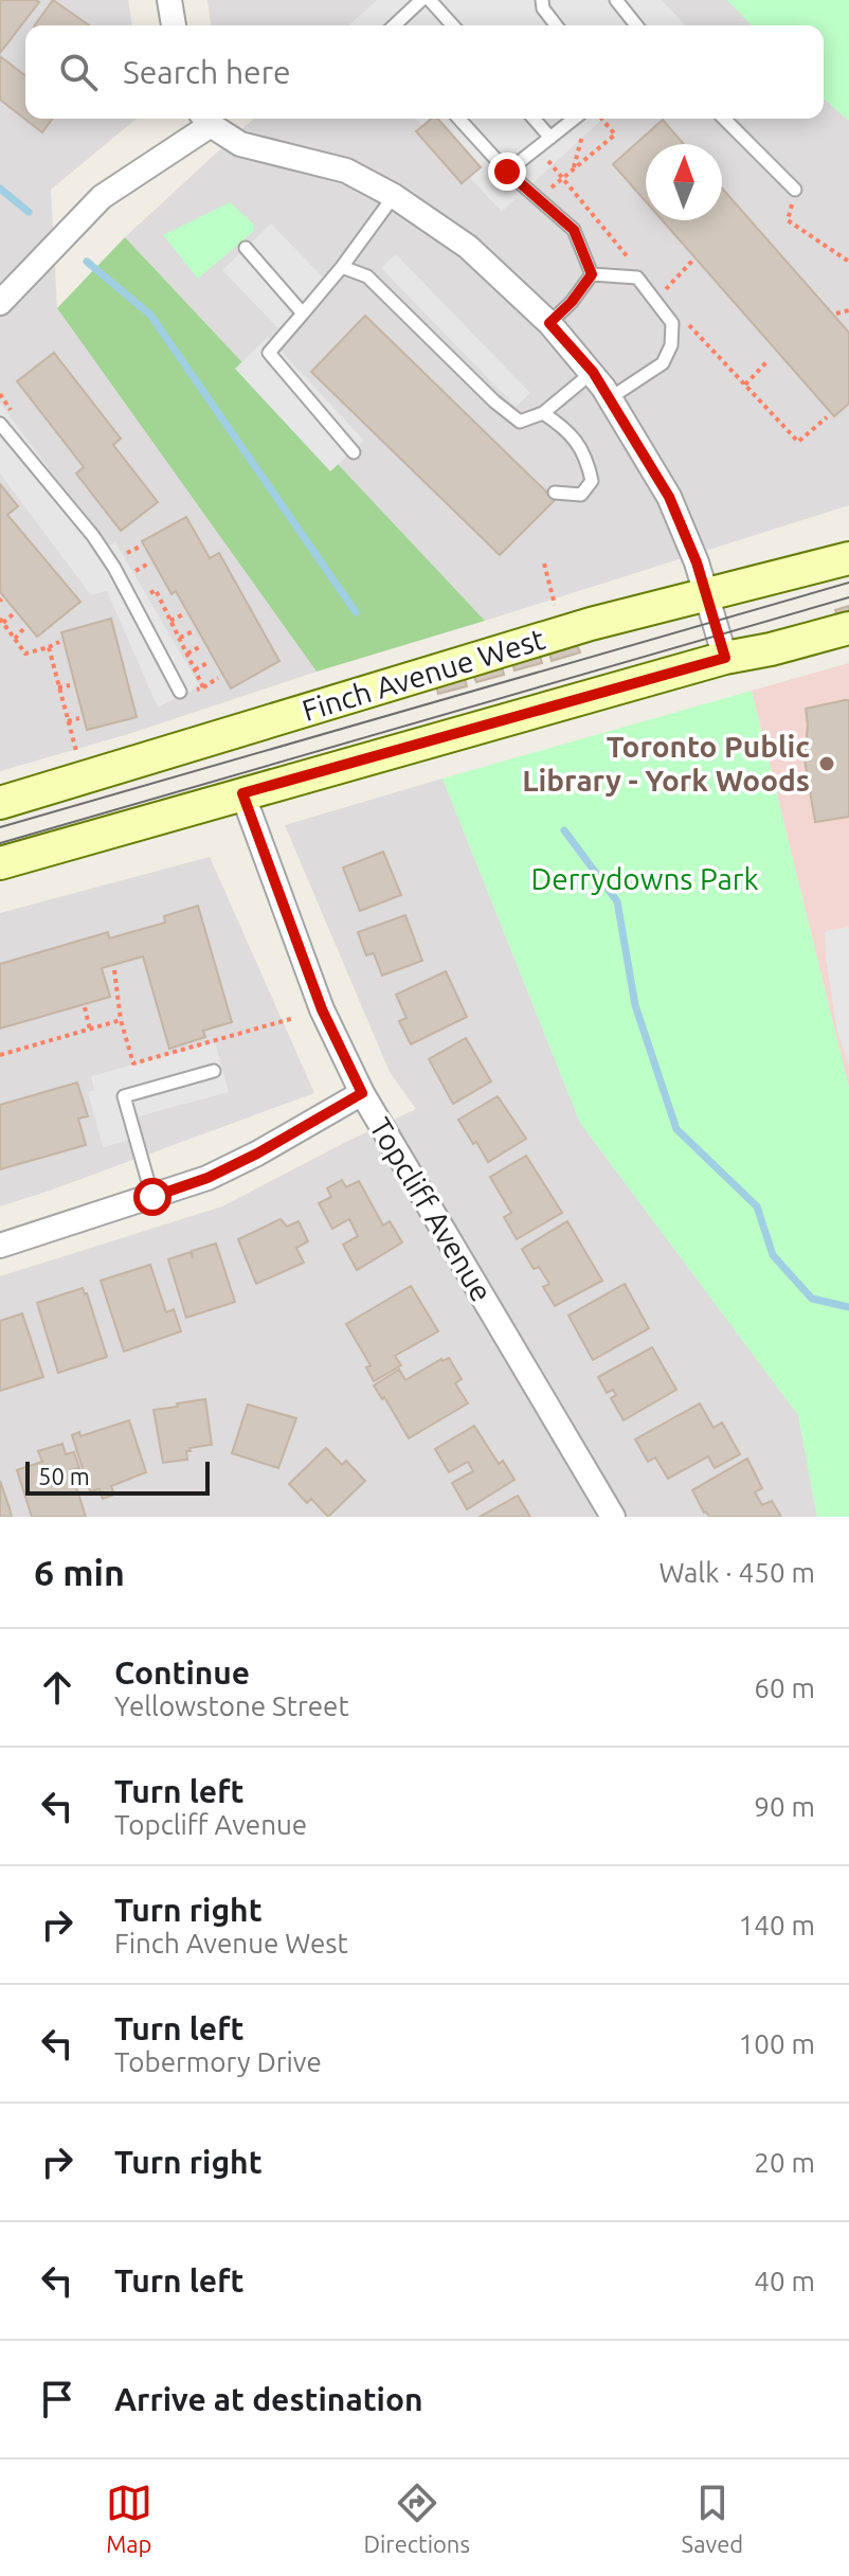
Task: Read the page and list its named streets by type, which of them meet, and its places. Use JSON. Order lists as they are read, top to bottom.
{
  "streets": {
    "main road": ["Finch Avenue West"],
    "street": ["Topcliff Avenue"]
  },
  "crossings": [
    ["Finch Avenue West", "Topcliff Avenue"]
  ],
  "parks": ["Derrydowns Park"],
  "places": ["Toronto Public Library - York Woods"],
  "scale_bar": "50 m",
  "north": "top",
  "page": {
    "search": "Search here",
    "scale": "50 m",
    "heading": ["6 min", "Walk · 450 m"],
    "list": [
      ["Continue", "Yellowstone Street", "60 m"],
      ["Turn left", "Topcliff Avenue", "90 m"],
      ["Turn right", "Finch Avenue West", "140 m"],
      ["Turn left", "Tobermory Drive", "100 m"],
      ["Turn right", "20 m"],
      ["Turn left", "40 m"],
      "Arrive at destination"
    ],
    "nav": ["Map", "Directions", "Saved"]
  }
}
